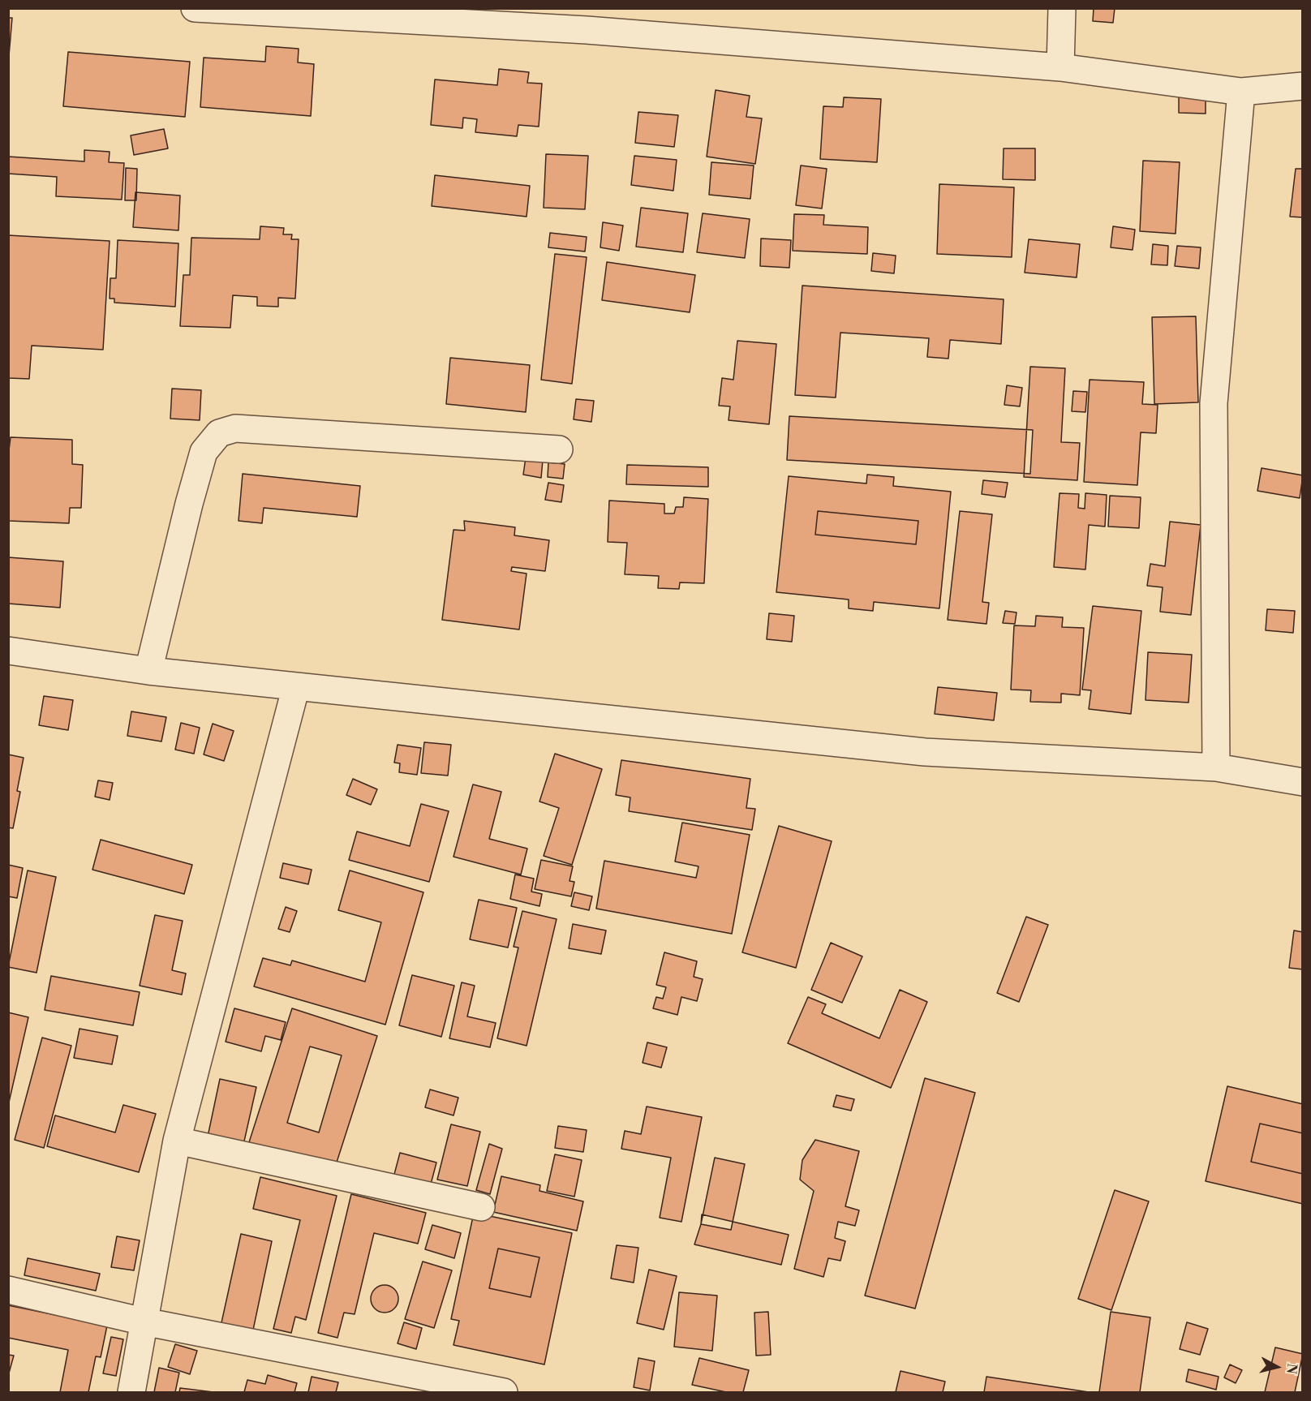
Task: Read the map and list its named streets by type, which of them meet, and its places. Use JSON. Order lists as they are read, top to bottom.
{
  "north": "right"
}
